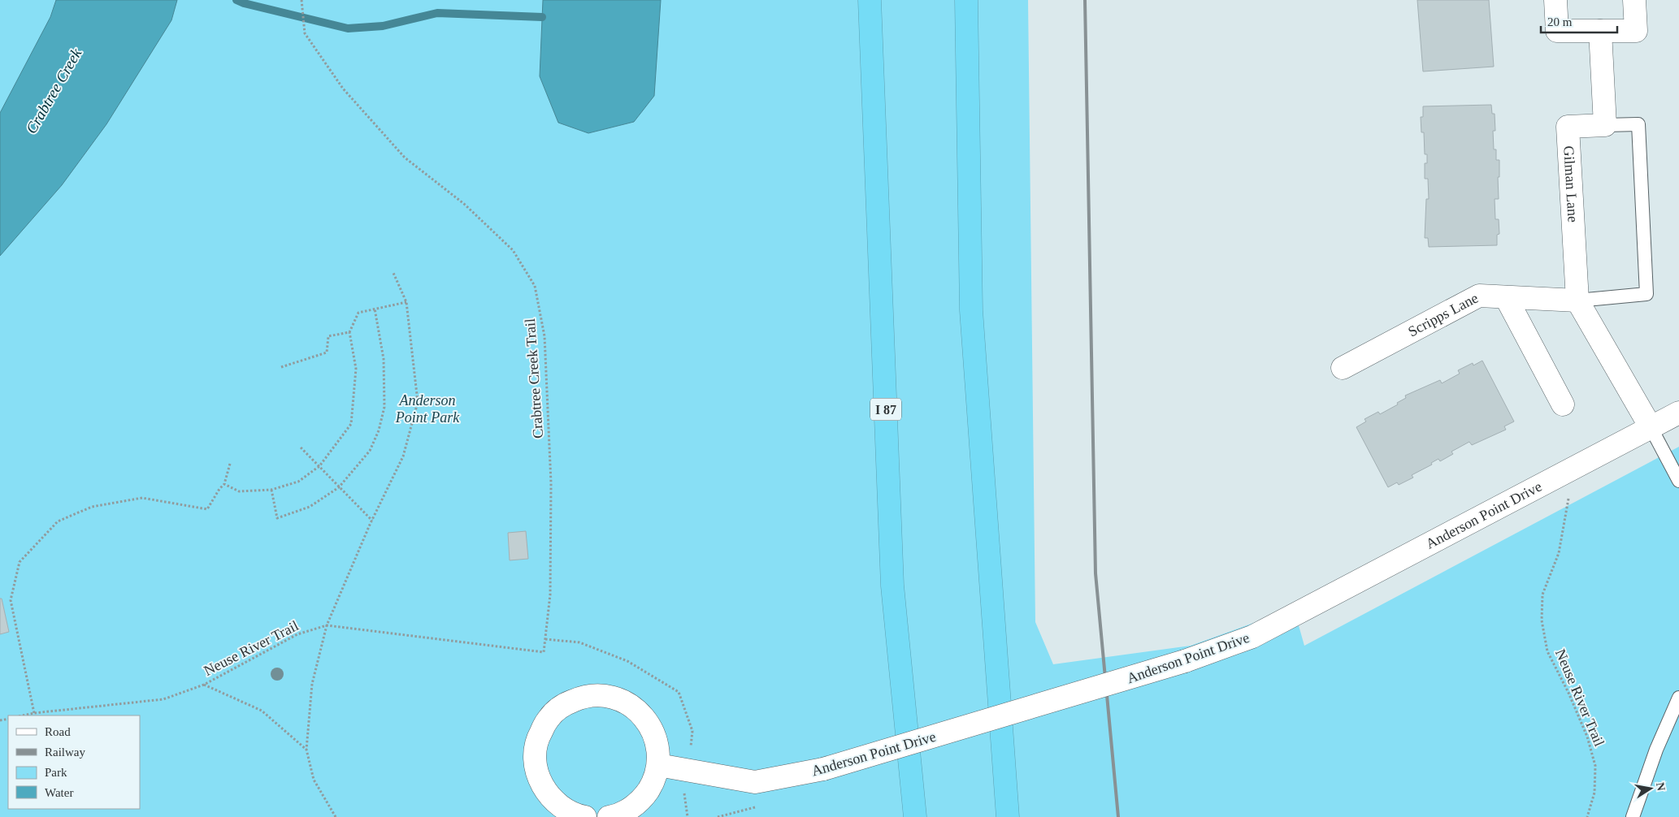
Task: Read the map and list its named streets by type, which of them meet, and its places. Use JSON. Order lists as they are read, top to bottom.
{
  "streets": {
    "highway": ["I 87"],
    "street": ["Gilman Lane", "Scripps Lane", "Anderson Point Drive"],
    "path": ["Crabtree Creek Trail", "Neuse River Trail"]
  },
  "crossings": [
    ["Gilman Lane", "Scripps Lane"],
    ["Gilman Lane", "Anderson Point Drive"],
    ["Crabtree Creek Trail", "Neuse River Trail"]
  ],
  "water": ["Crabtree Creek"],
  "parks": ["Anderson Point Park"],
  "legend": [
    "Road",
    "Railway",
    "Park",
    "Water"
  ],
  "scale_bar": "20 m",
  "north": "right"
}
